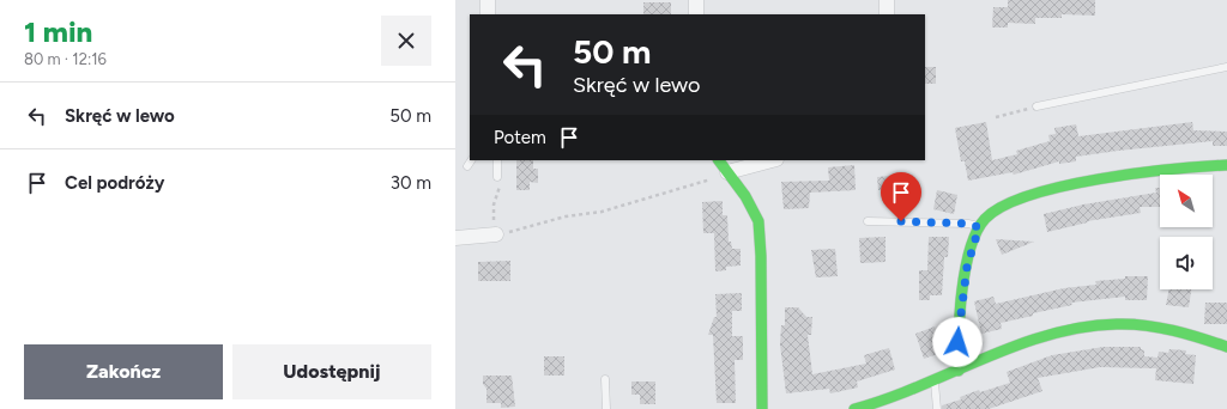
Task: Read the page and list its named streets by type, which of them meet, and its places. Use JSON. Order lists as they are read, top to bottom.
{
  "north": "top left",
  "page": {
    "heading": ["1 min", "80 m · 12:16"],
    "turn": ["50 m", "Skręć w lewo"],
    "list": [
      {
        "name": "Skręć w lewo",
        "value": "50 m"
      },
      {
        "name": "Cel podróży",
        "value": "30 m"
      }
    ],
    "then": "Potem",
    "buttons": ["Zakończ", "Udostępnij"]
  }
}
